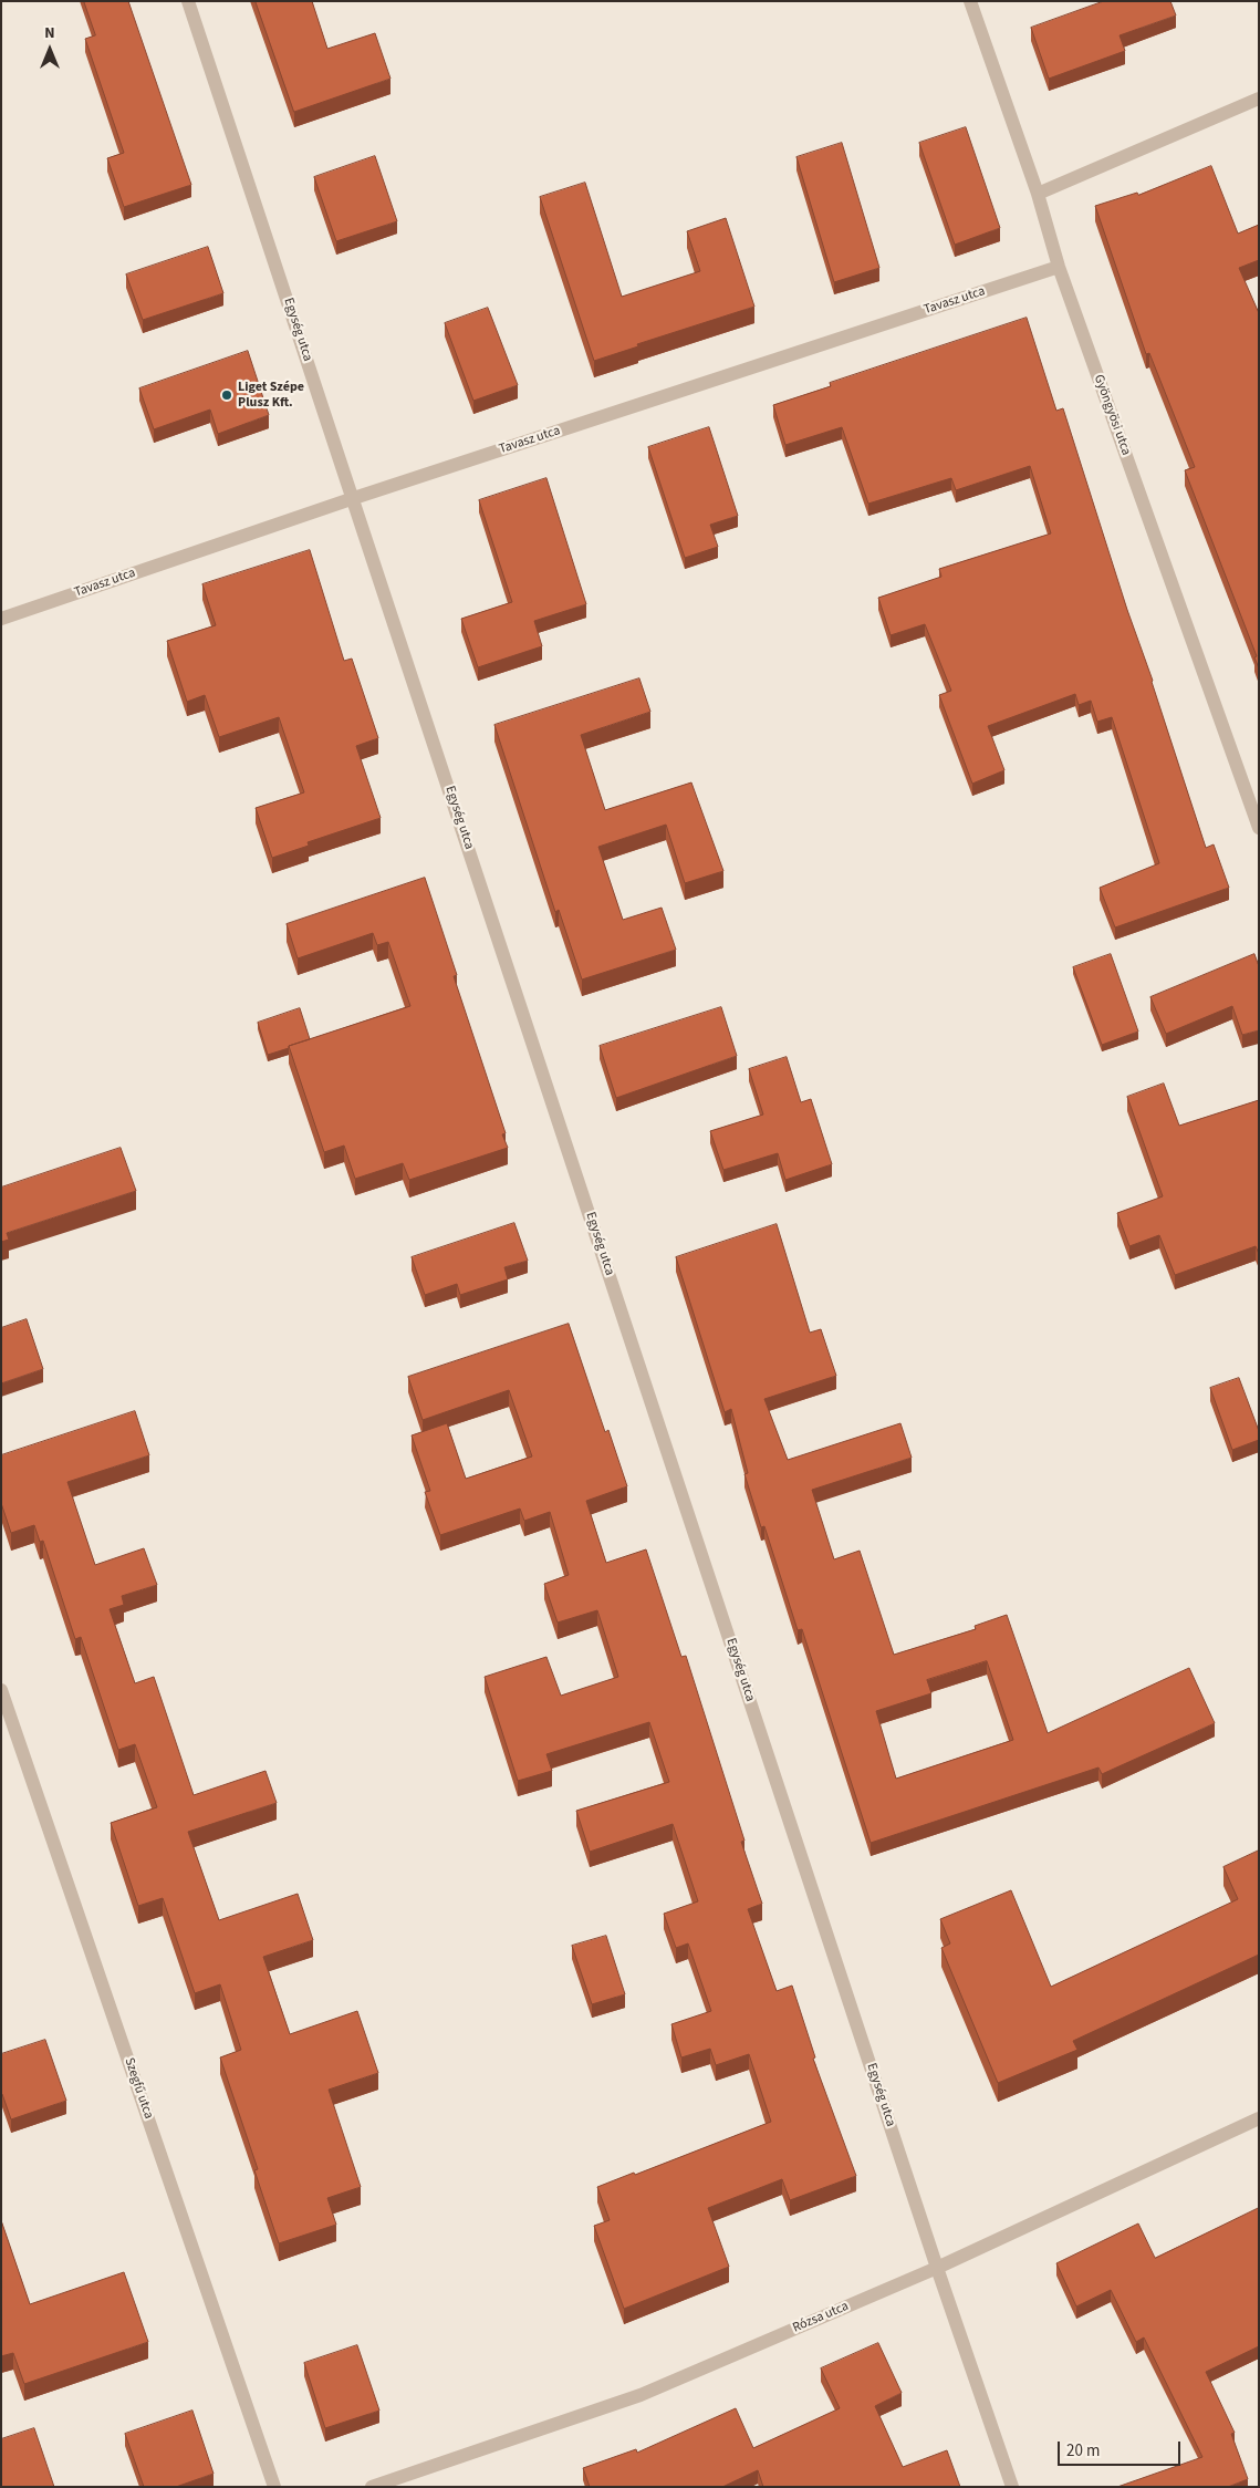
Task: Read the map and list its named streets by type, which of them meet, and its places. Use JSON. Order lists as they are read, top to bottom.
{
  "streets": {
    "street": [
      "Tavasz utca",
      "Egység utca",
      "Gyöngyösi utca",
      "Szegfű utca",
      "Rózsa utca"
    ]
  },
  "crossings": [
    ["Tavasz utca", "Egység utca"],
    ["Tavasz utca", "Gyöngyösi utca"],
    ["Egység utca", "Rózsa utca"]
  ],
  "places": ["Liget Szépe Plusz Kft."],
  "scale_bar": "20 m",
  "north": "top"
}
